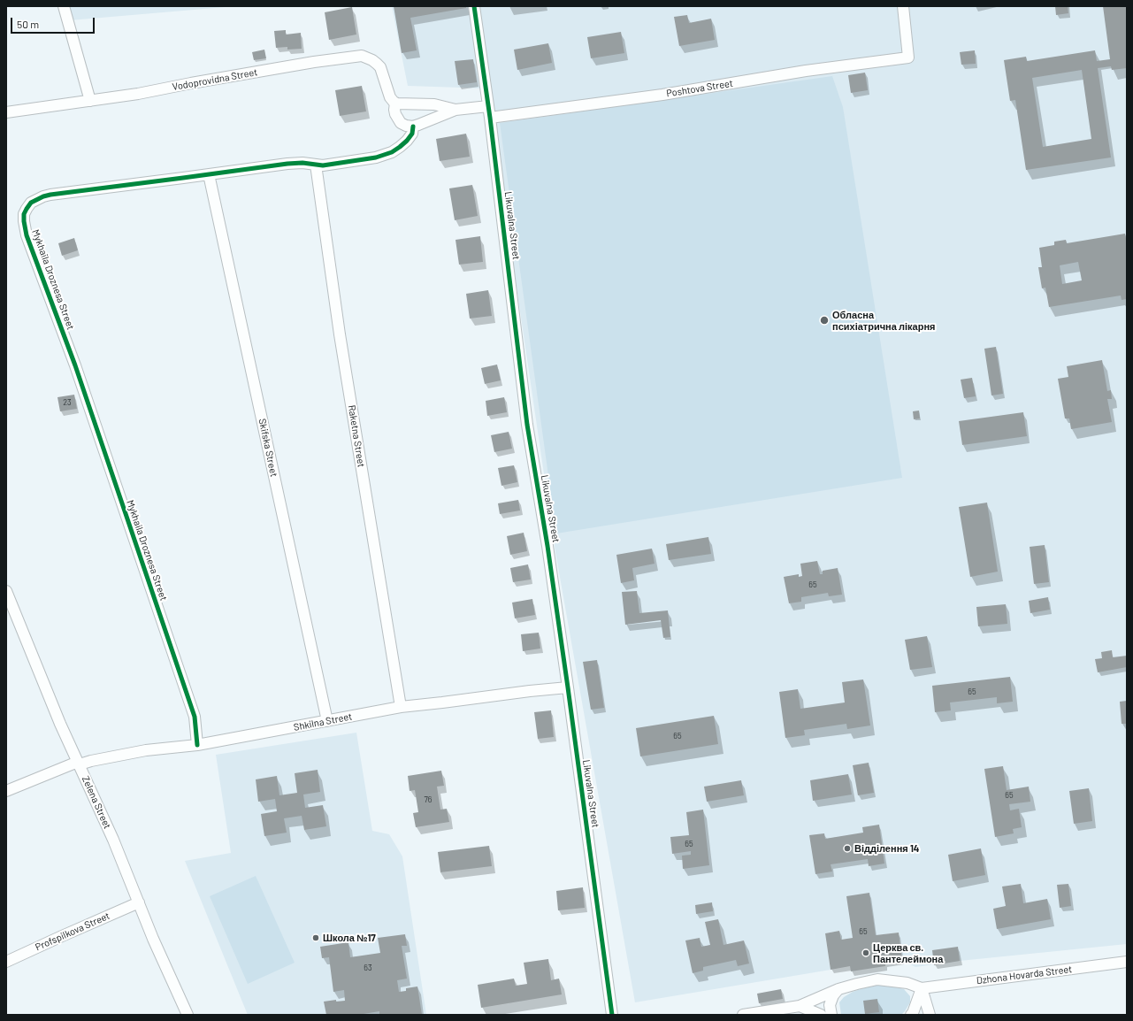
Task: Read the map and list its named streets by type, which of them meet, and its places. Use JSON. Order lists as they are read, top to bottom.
{
  "streets": {
    "street": [
      "Vodoprovidna Street",
      "Poshtova Street",
      "Likuvalna Street",
      "Mykhaila Droznesa Street",
      "Raketna Street",
      "Skifska Street",
      "Shkilna Street",
      "Zelena Street",
      "Profspilkova Street",
      "Dzhona Hovarda Street"
    ]
  },
  "crossings": [
    ["Vodoprovidna Street", "Mykhaila Droznesa Street"],
    ["Poshtova Street", "Likuvalna Street"],
    ["Likuvalna Street", "Shkilna Street"],
    ["Mykhaila Droznesa Street", "Raketna Street"],
    ["Mykhaila Droznesa Street", "Skifska Street"],
    ["Mykhaila Droznesa Street", "Shkilna Street"],
    ["Raketna Street", "Shkilna Street"],
    ["Skifska Street", "Shkilna Street"],
    ["Shkilna Street", "Zelena Street"],
    ["Zelena Street", "Profspilkova Street"]
  ],
  "places": [
    "Обласна психіатрична лікарня",
    "Відділення 14",
    "Школа №17",
    "Церква св. Пантелеймона"
  ],
  "house_numbers": [
    "23",
    "65",
    "65",
    "65",
    "65",
    "76",
    "65",
    "65",
    "63"
  ],
  "scale_bar": "50 m"
}
